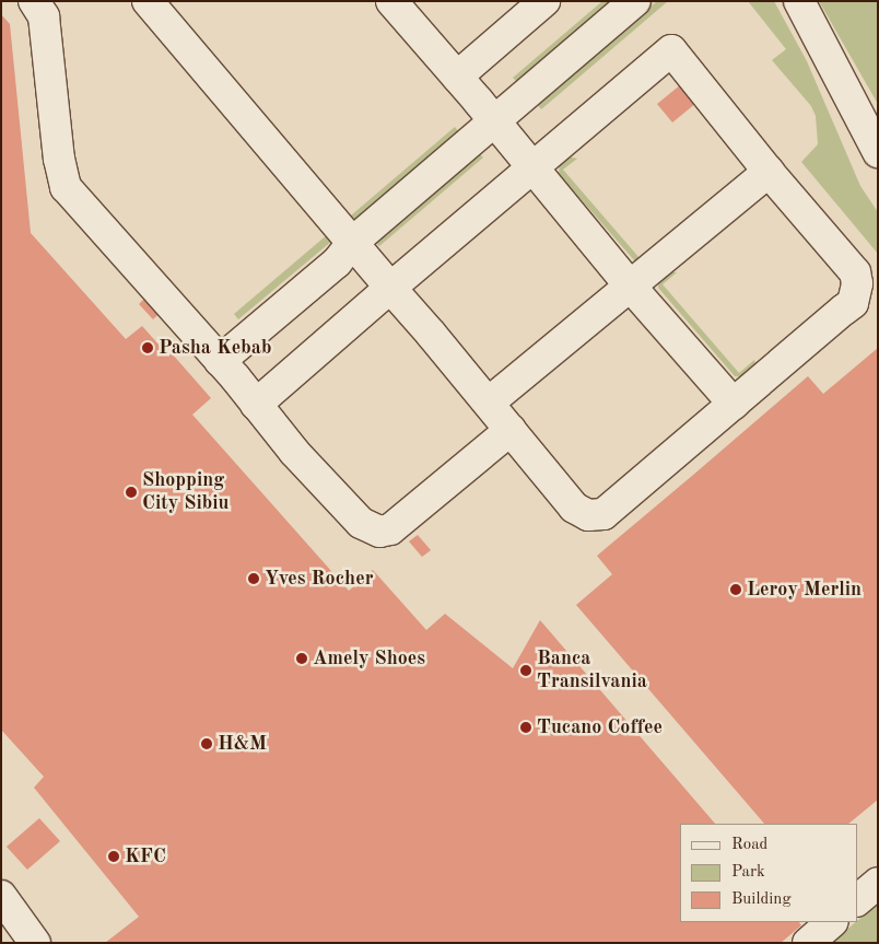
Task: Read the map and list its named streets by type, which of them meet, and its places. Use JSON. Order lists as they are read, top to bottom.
{
  "places": [
    "Pasha Kebab",
    "Shopping City Sibiu",
    "Yves Rocher",
    "Leroy Merlin",
    "Amely Shoes",
    "Banca Transilvania",
    "Tucano Coffee",
    "H&M",
    "KFC"
  ],
  "legend": ["Road", "Park", "Building"]
}
